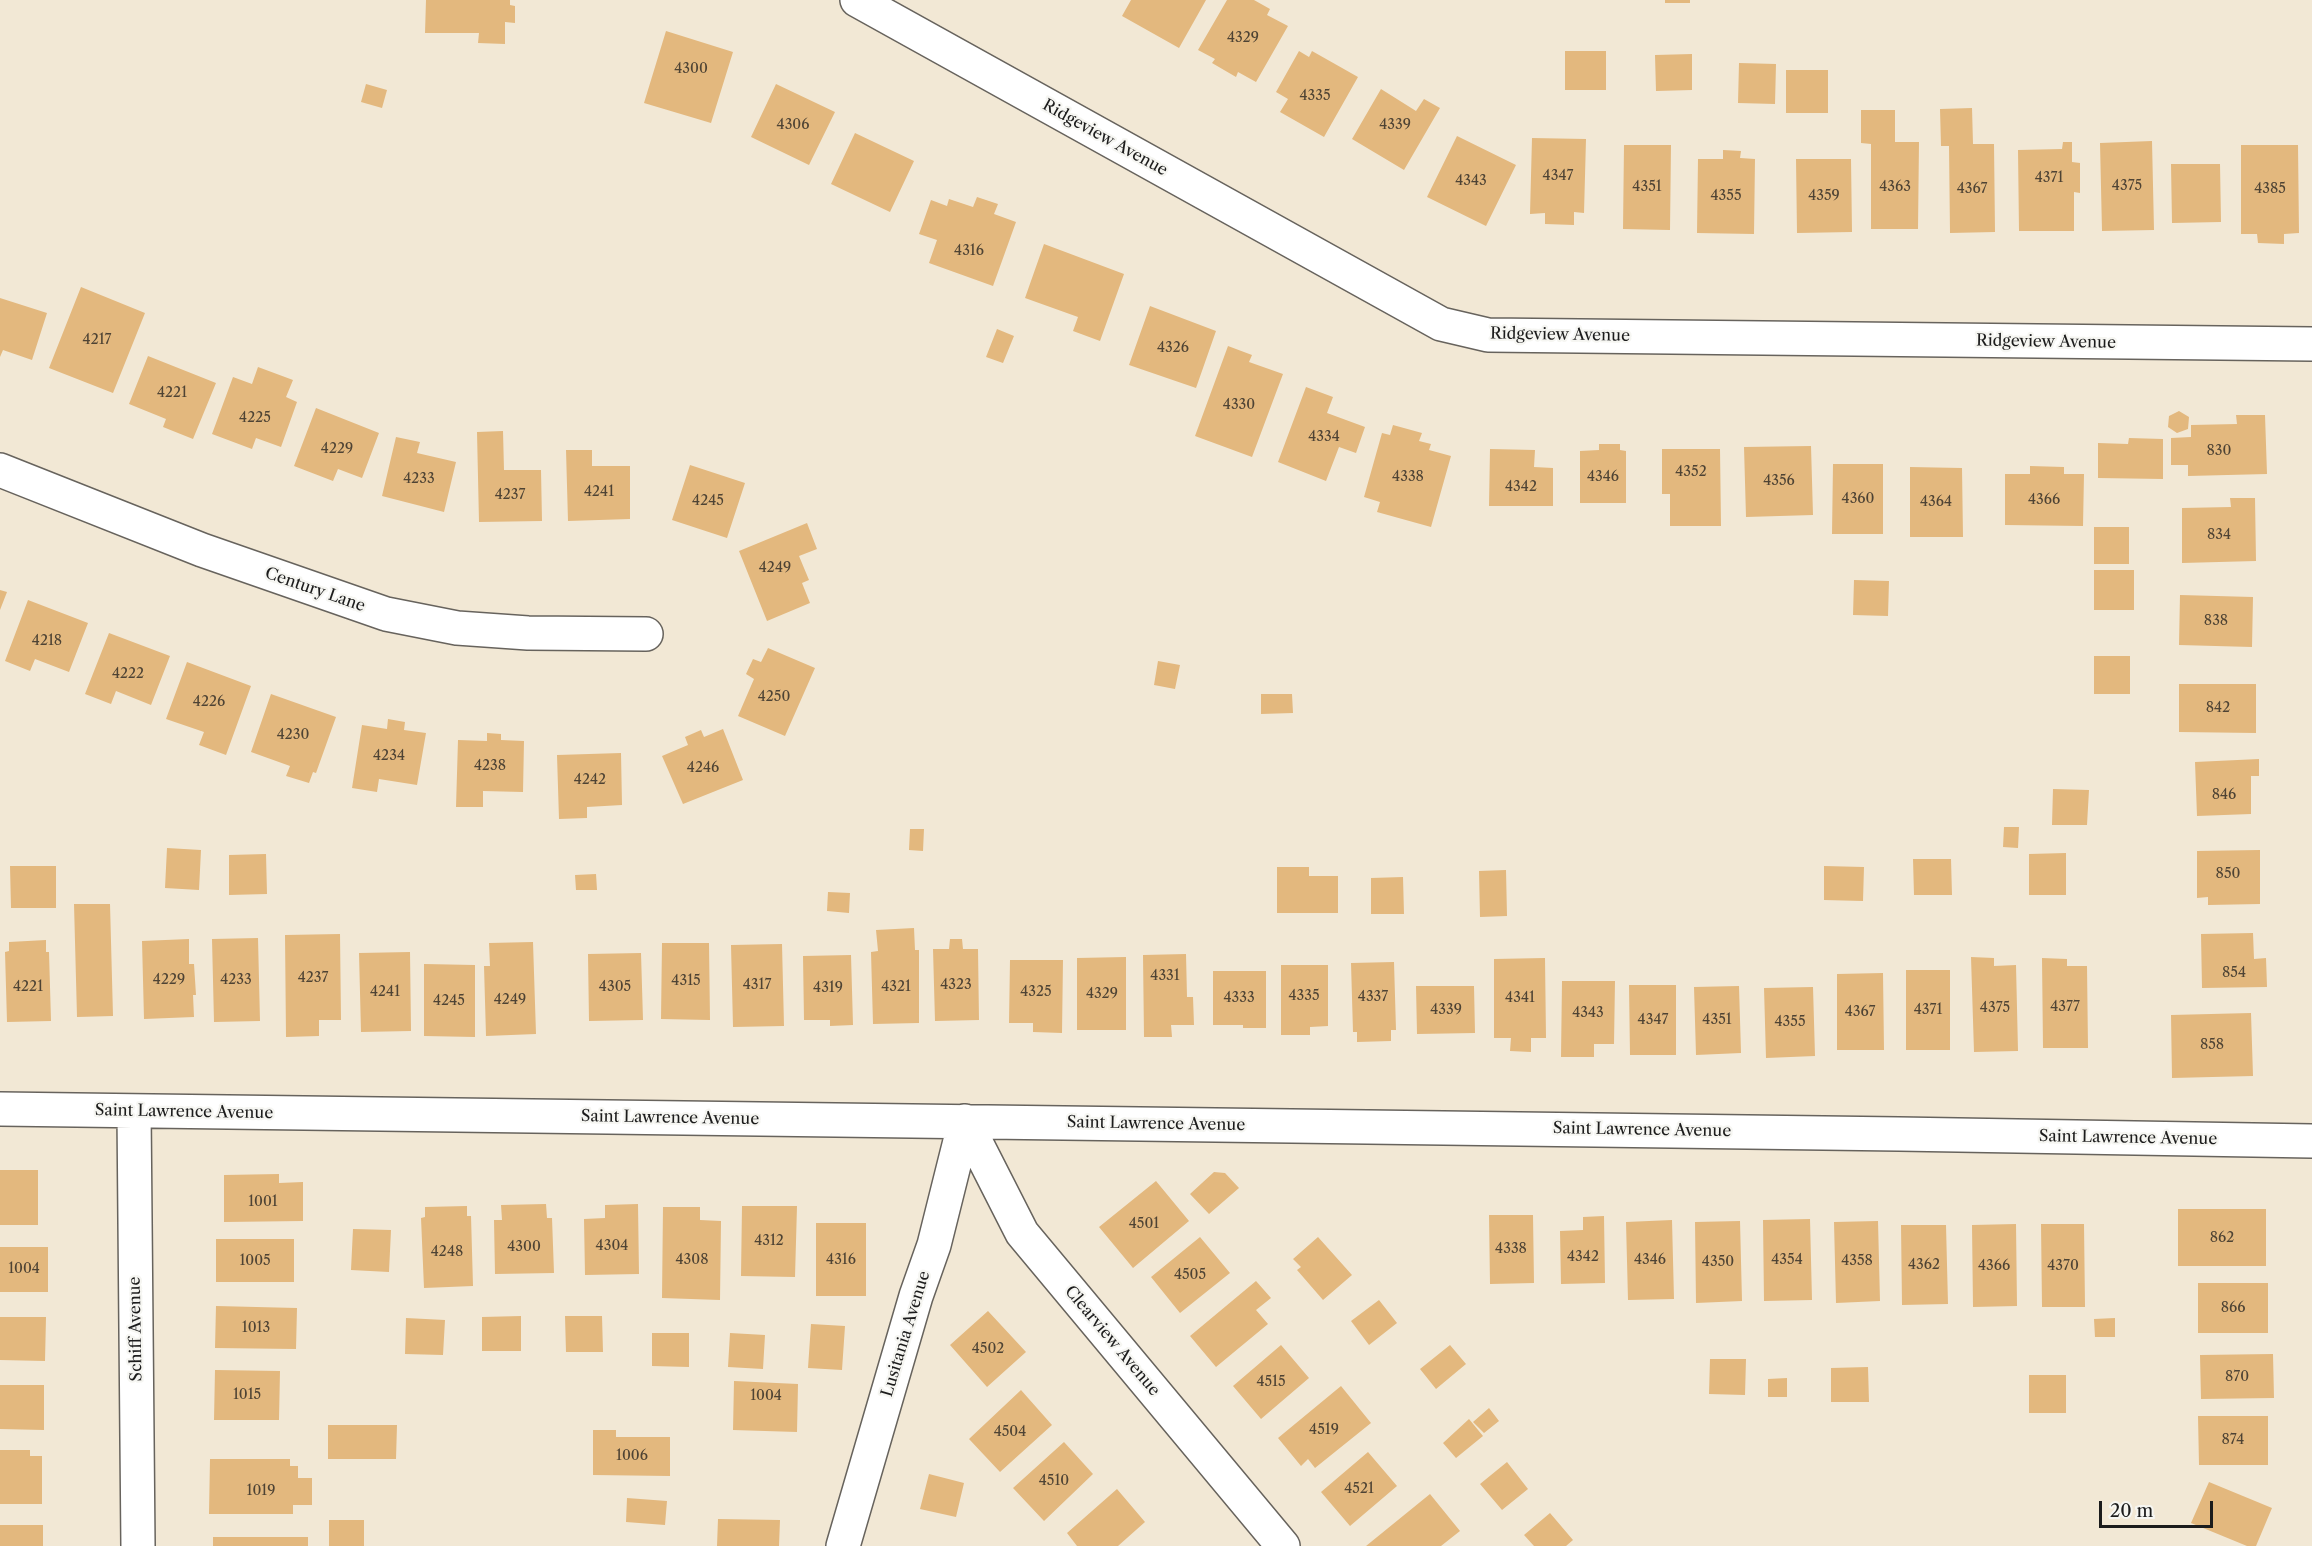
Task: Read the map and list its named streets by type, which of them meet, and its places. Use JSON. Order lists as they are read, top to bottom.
{
  "streets": {
    "street": [
      "Ridgeview Avenue",
      "Century Lane",
      "Saint Lawrence Avenue",
      "Schiff Avenue",
      "Lusitania Avenue",
      "Clearview Avenue"
    ]
  },
  "crossings": [
    ["Saint Lawrence Avenue", "Schiff Avenue"],
    ["Saint Lawrence Avenue", "Lusitania Avenue"],
    ["Saint Lawrence Avenue", "Clearview Avenue"],
    ["Lusitania Avenue", "Clearview Avenue"]
  ],
  "house_numbers": [
    "4329",
    "4300",
    "4335",
    "4306",
    "4339",
    "4347",
    "4371",
    "4343",
    "4375",
    "4351",
    "4363",
    "4367",
    "4385",
    "4355",
    "4359",
    "4316",
    "4217",
    "4326",
    "4221",
    "4330",
    "4225",
    "4334",
    "4229",
    "830",
    "4352",
    "4338",
    "4346",
    "4233",
    "4356",
    "4342",
    "4241",
    "4237",
    "4360",
    "4366",
    "4245",
    "4364",
    "834",
    "4249",
    "838",
    "4218",
    "4222",
    "4250",
    "4226",
    "842",
    "4230",
    "4234",
    "4238",
    "4246",
    "4242",
    "846",
    "850",
    "854",
    "4331",
    "4237",
    "4229",
    "4233",
    "4315",
    "4317",
    "4323",
    "4221",
    "4305",
    "4321",
    "4319",
    "4241",
    "4325",
    "4329",
    "4335",
    "4337",
    "4333",
    "4341",
    "4249",
    "4245",
    "4377",
    "4375",
    "4339",
    "4371",
    "4367",
    "4343",
    "4347",
    "4351",
    "4355",
    "858",
    "1001",
    "4501",
    "862",
    "4312",
    "4304",
    "4300",
    "4338",
    "4248",
    "4342",
    "4308",
    "4316",
    "4346",
    "4354",
    "1005",
    "4358",
    "4350",
    "4362",
    "4366",
    "4370",
    "1004",
    "4505",
    "866",
    "1013",
    "4502",
    "870",
    "4515",
    "1015",
    "1004",
    "4519",
    "4504",
    "874",
    "1006",
    "4510",
    "4521",
    "1019"
  ],
  "scale_bar": "20 m"
}
